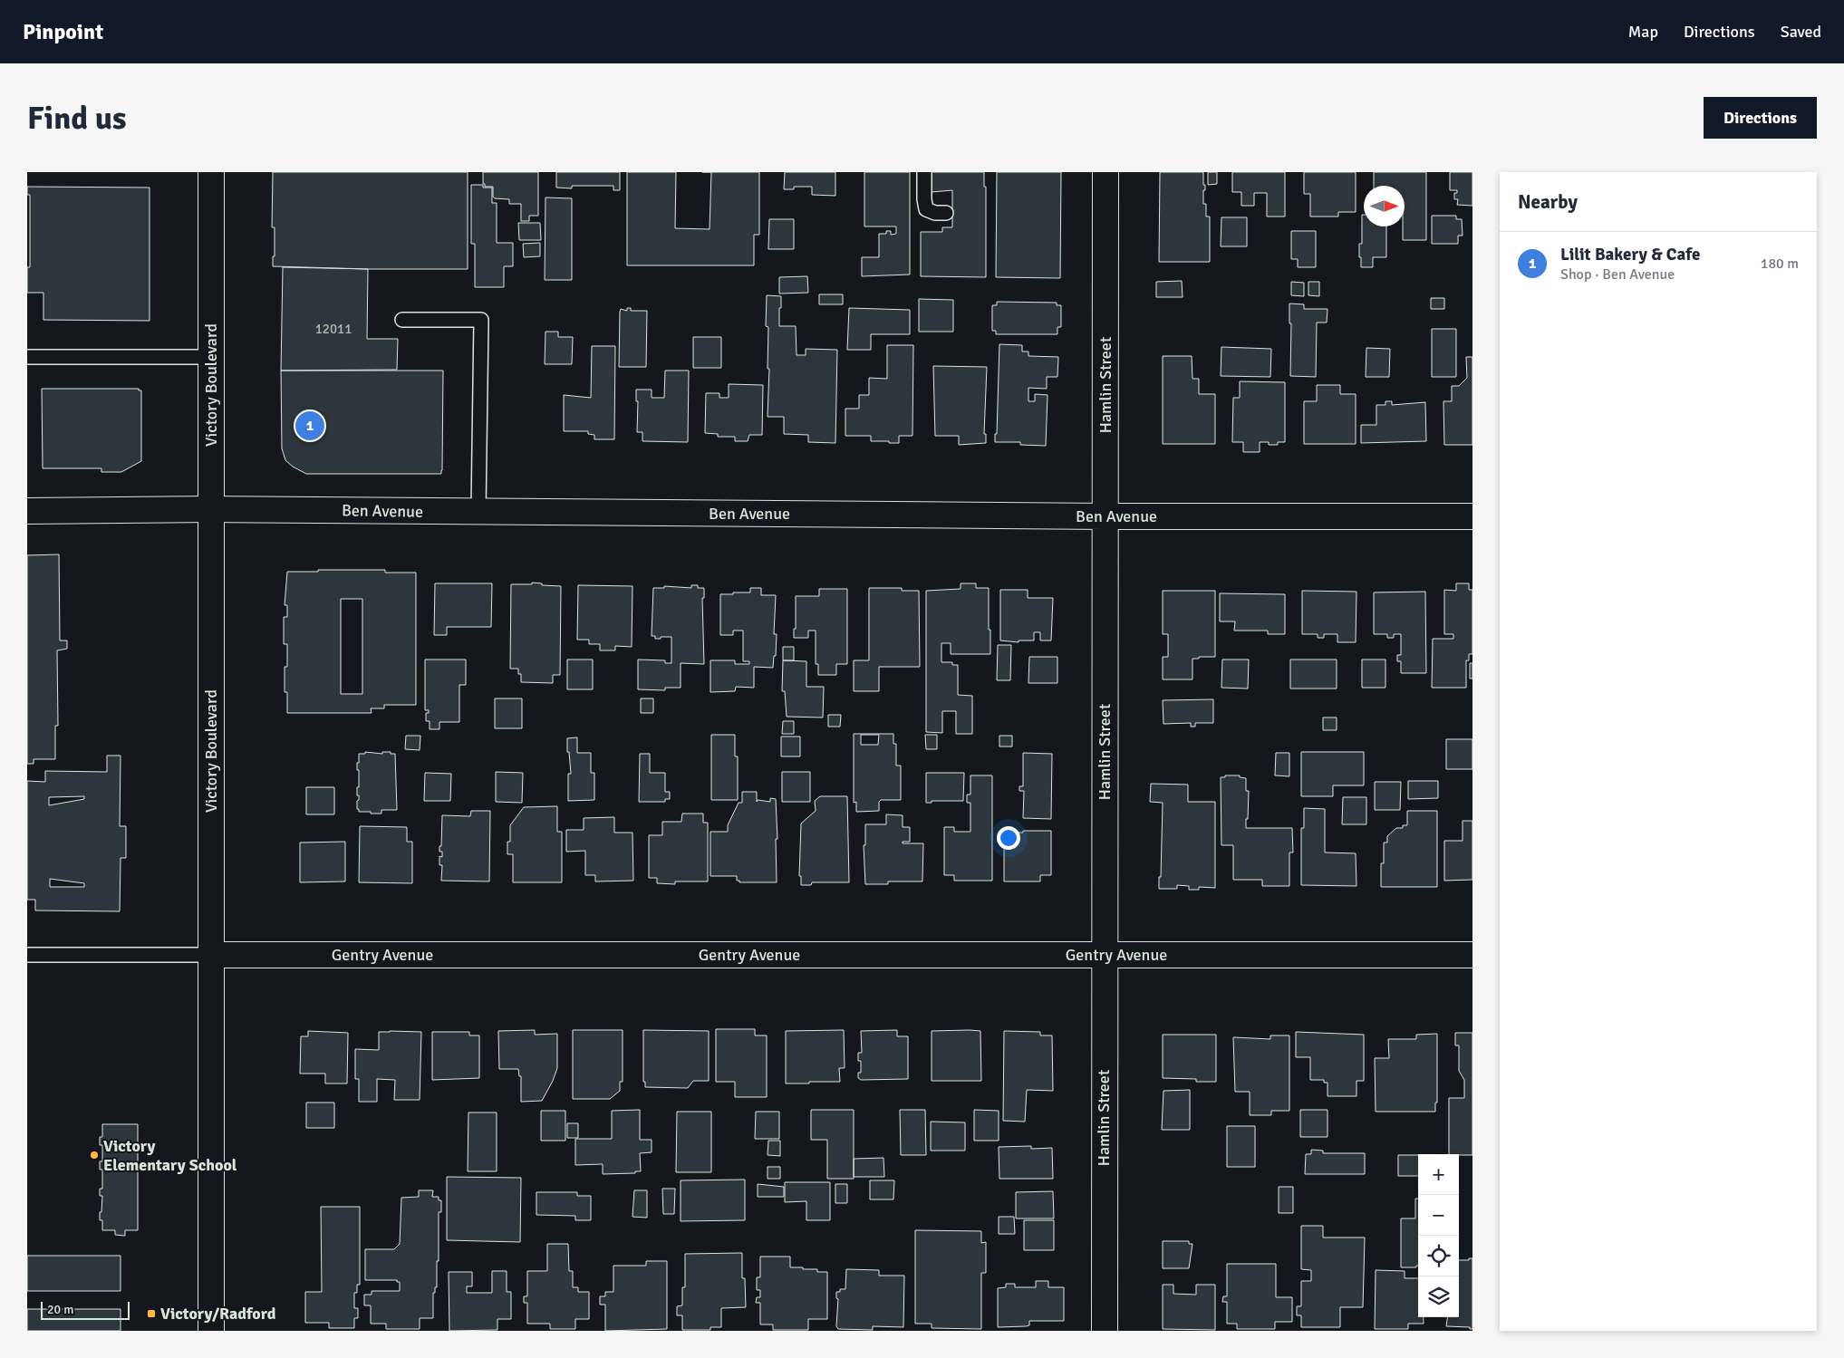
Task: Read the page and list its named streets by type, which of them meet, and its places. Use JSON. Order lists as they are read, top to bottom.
{
  "streets": {
    "street": [
      "Victory Boulevard",
      "Hamlin Street",
      "Ben Avenue",
      "Gentry Avenue"
    ]
  },
  "crossings": [
    ["Victory Boulevard", "Ben Avenue"],
    ["Victory Boulevard", "Gentry Avenue"],
    ["Hamlin Street", "Ben Avenue"],
    ["Hamlin Street", "Gentry Avenue"]
  ],
  "places": {
    "other": ["Victory Elementary School"],
    "transit": ["Victory/Radford"]
  },
  "house_numbers": ["12011"],
  "scale_bar": "20 m",
  "north": "right",
  "page": {
    "header": "Pinpoint",
    "nav": ["Map", "Directions", "Saved"],
    "buttons": "Directions",
    "title": "Find us",
    "heading": "Nearby",
    "list": [
      {
        "mark": "1",
        "name": "Lilit Bakery & Cafe",
        "note": "Shop · Ben Avenue",
        "value": "180 m"
      }
    ],
    "pins": "1",
    "map_buttons": ["+", "−"],
    "scale": "20 m"
  }
}
